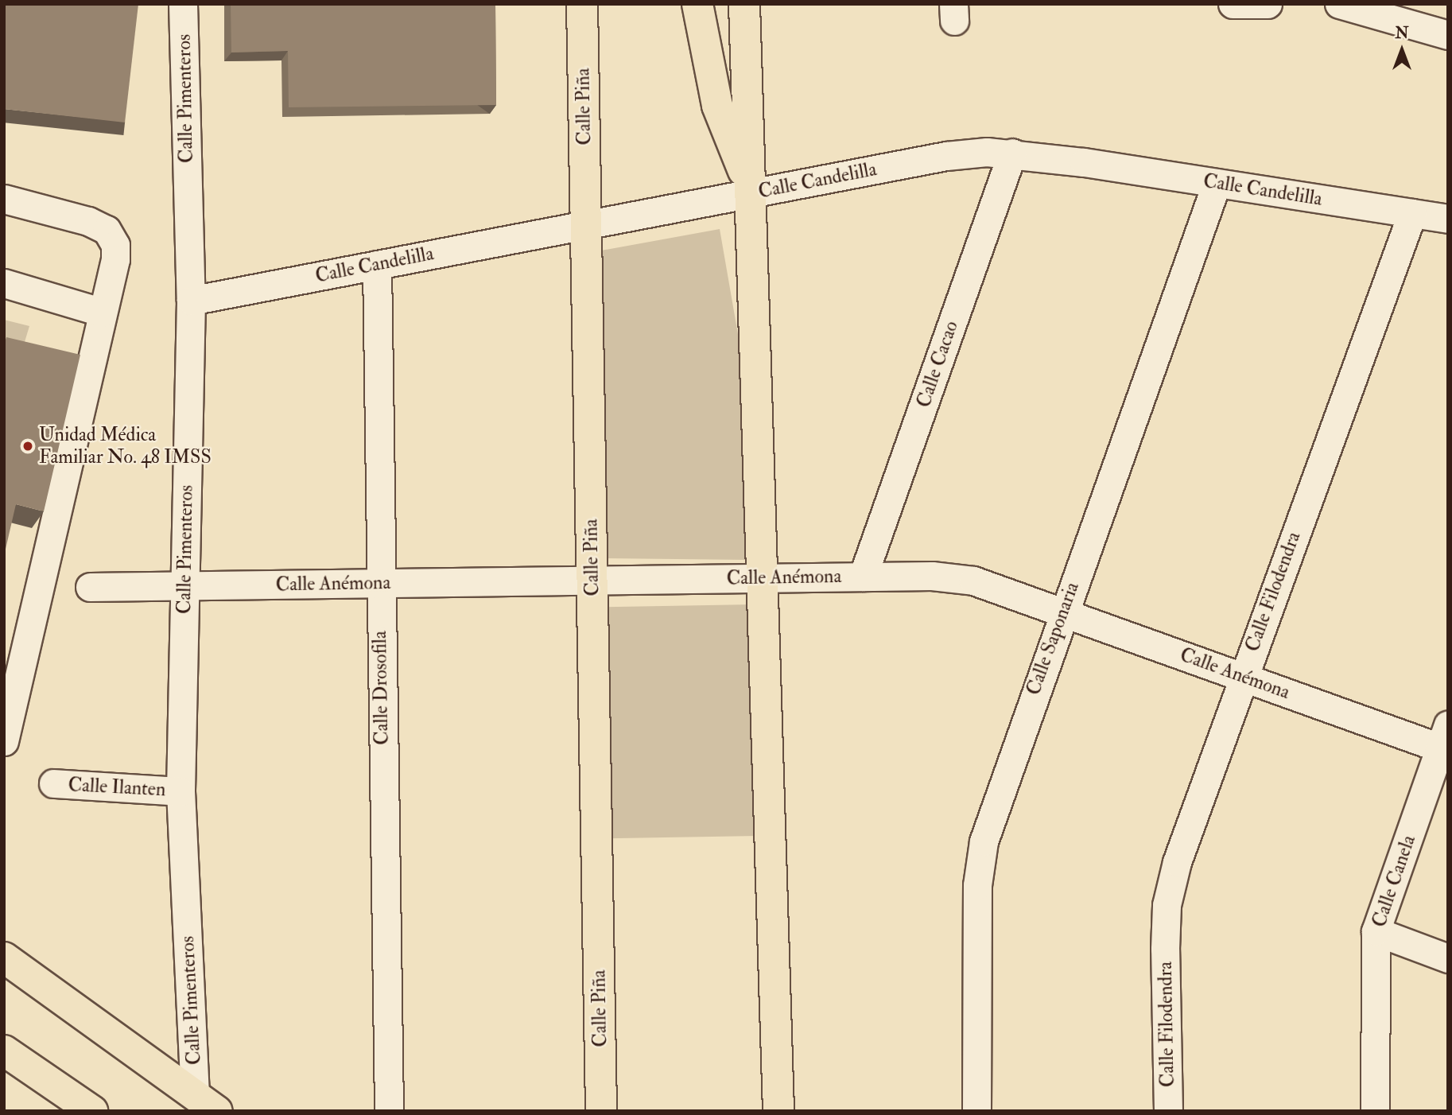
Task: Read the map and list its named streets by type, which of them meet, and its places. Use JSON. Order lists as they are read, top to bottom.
{
  "streets": {
    "main road": ["Calle Piña"],
    "street": [
      "Calle Pimenteros",
      "Calle Candelilla",
      "Calle Cacao",
      "Calle Anémona",
      "Calle Filodendra",
      "Calle Saponaria",
      "Calle Drosofila",
      "Calle Ilanten",
      "Calle Canela"
    ]
  },
  "crossings": [
    ["Calle Pimenteros", "Calle Candelilla"],
    ["Calle Pimenteros", "Calle Anémona"],
    ["Calle Pimenteros", "Calle Ilanten"],
    ["Calle Piña", "Calle Candelilla"],
    ["Calle Piña", "Calle Anémona"],
    ["Calle Candelilla", "Calle Cacao"],
    ["Calle Candelilla", "Calle Filodendra"],
    ["Calle Candelilla", "Calle Saponaria"],
    ["Calle Candelilla", "Calle Drosofila"],
    ["Calle Cacao", "Calle Anémona"],
    ["Calle Anémona", "Calle Filodendra"],
    ["Calle Anémona", "Calle Saponaria"],
    ["Calle Anémona", "Calle Drosofila"],
    ["Calle Anémona", "Calle Canela"]
  ],
  "places": ["Unidad Médica Familiar No. 48 IMSS"],
  "north": "top"
}
